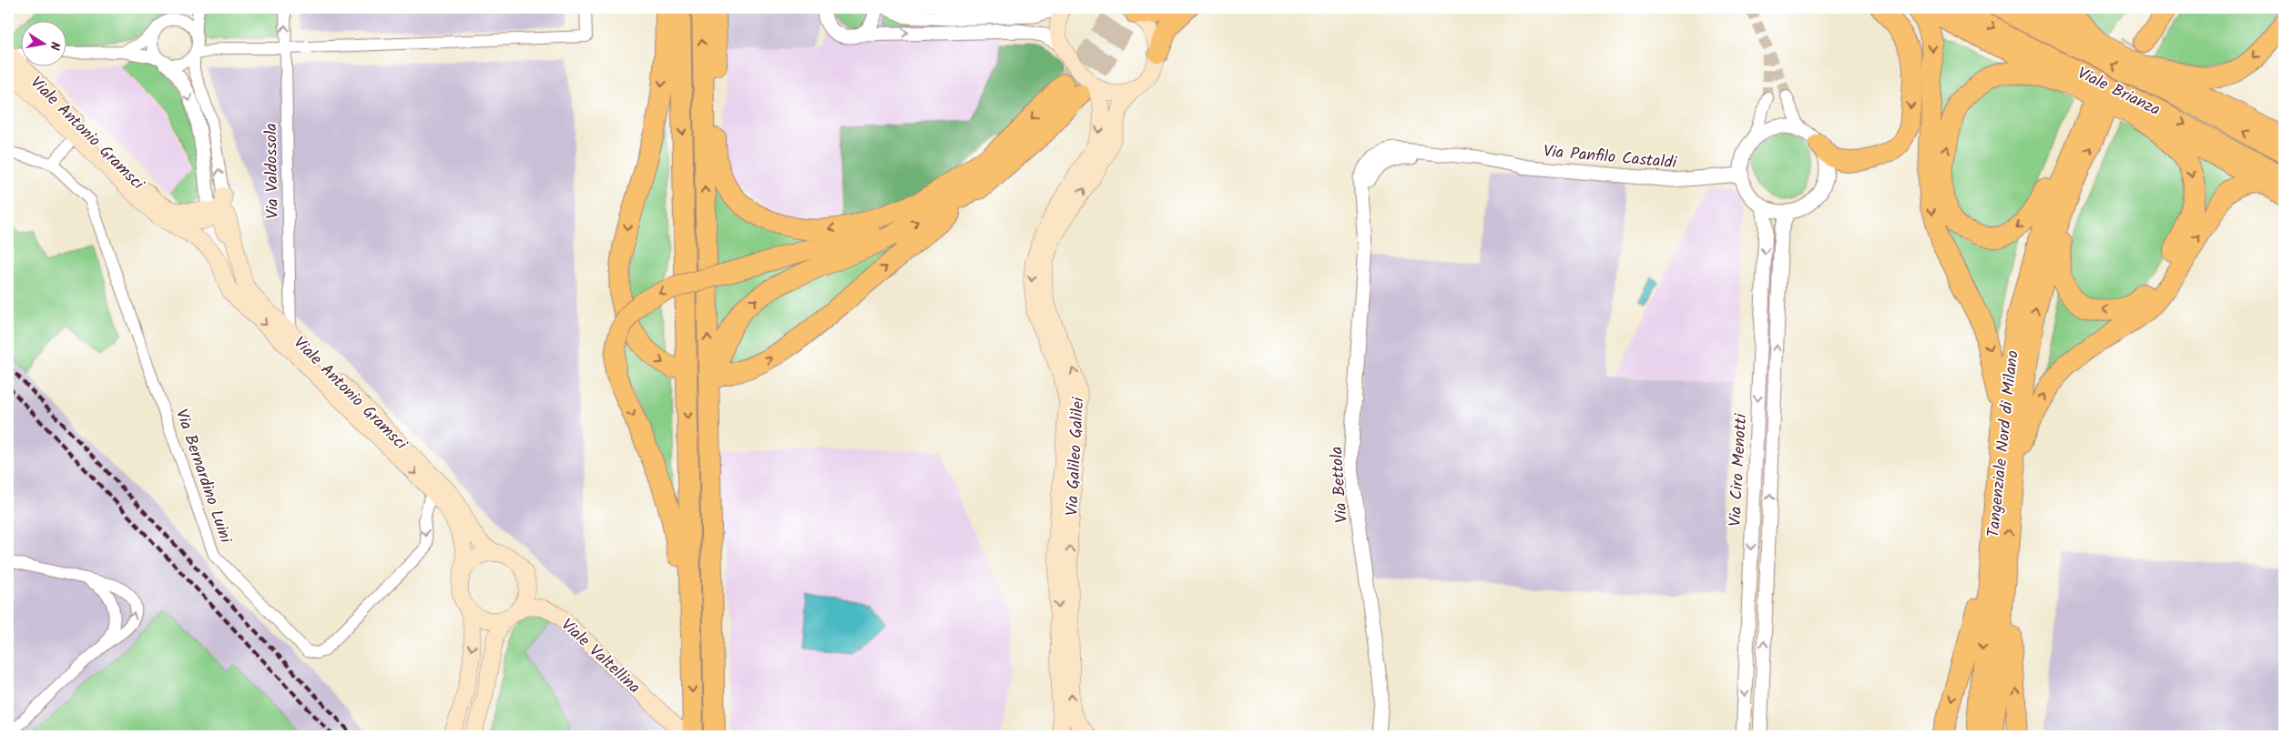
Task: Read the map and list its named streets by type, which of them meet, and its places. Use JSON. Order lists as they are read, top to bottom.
{
  "streets": {
    "highway": ["Viale Brianza", "Tangenziale Nord di Milano"],
    "main road": ["Viale Antonio Gramsci", "Via Galileo Galilei", "Viale Valtellina"],
    "street": [
      "Via Panfilo Castaldi",
      "Via Valdossola",
      "Via Ciro Menotti",
      "Via Bernardino Luini",
      "Via Bettola"
    ]
  },
  "crossings": [
    ["Viale Antonio Gramsci", "Via Valdossola"],
    ["Viale Antonio Gramsci", "Via Bernardino Luini"],
    ["Viale Antonio Gramsci", "Viale Valtellina"],
    ["Via Panfilo Castaldi", "Via Ciro Menotti"],
    ["Via Panfilo Castaldi", "Via Bettola"]
  ],
  "north": "right"
}
